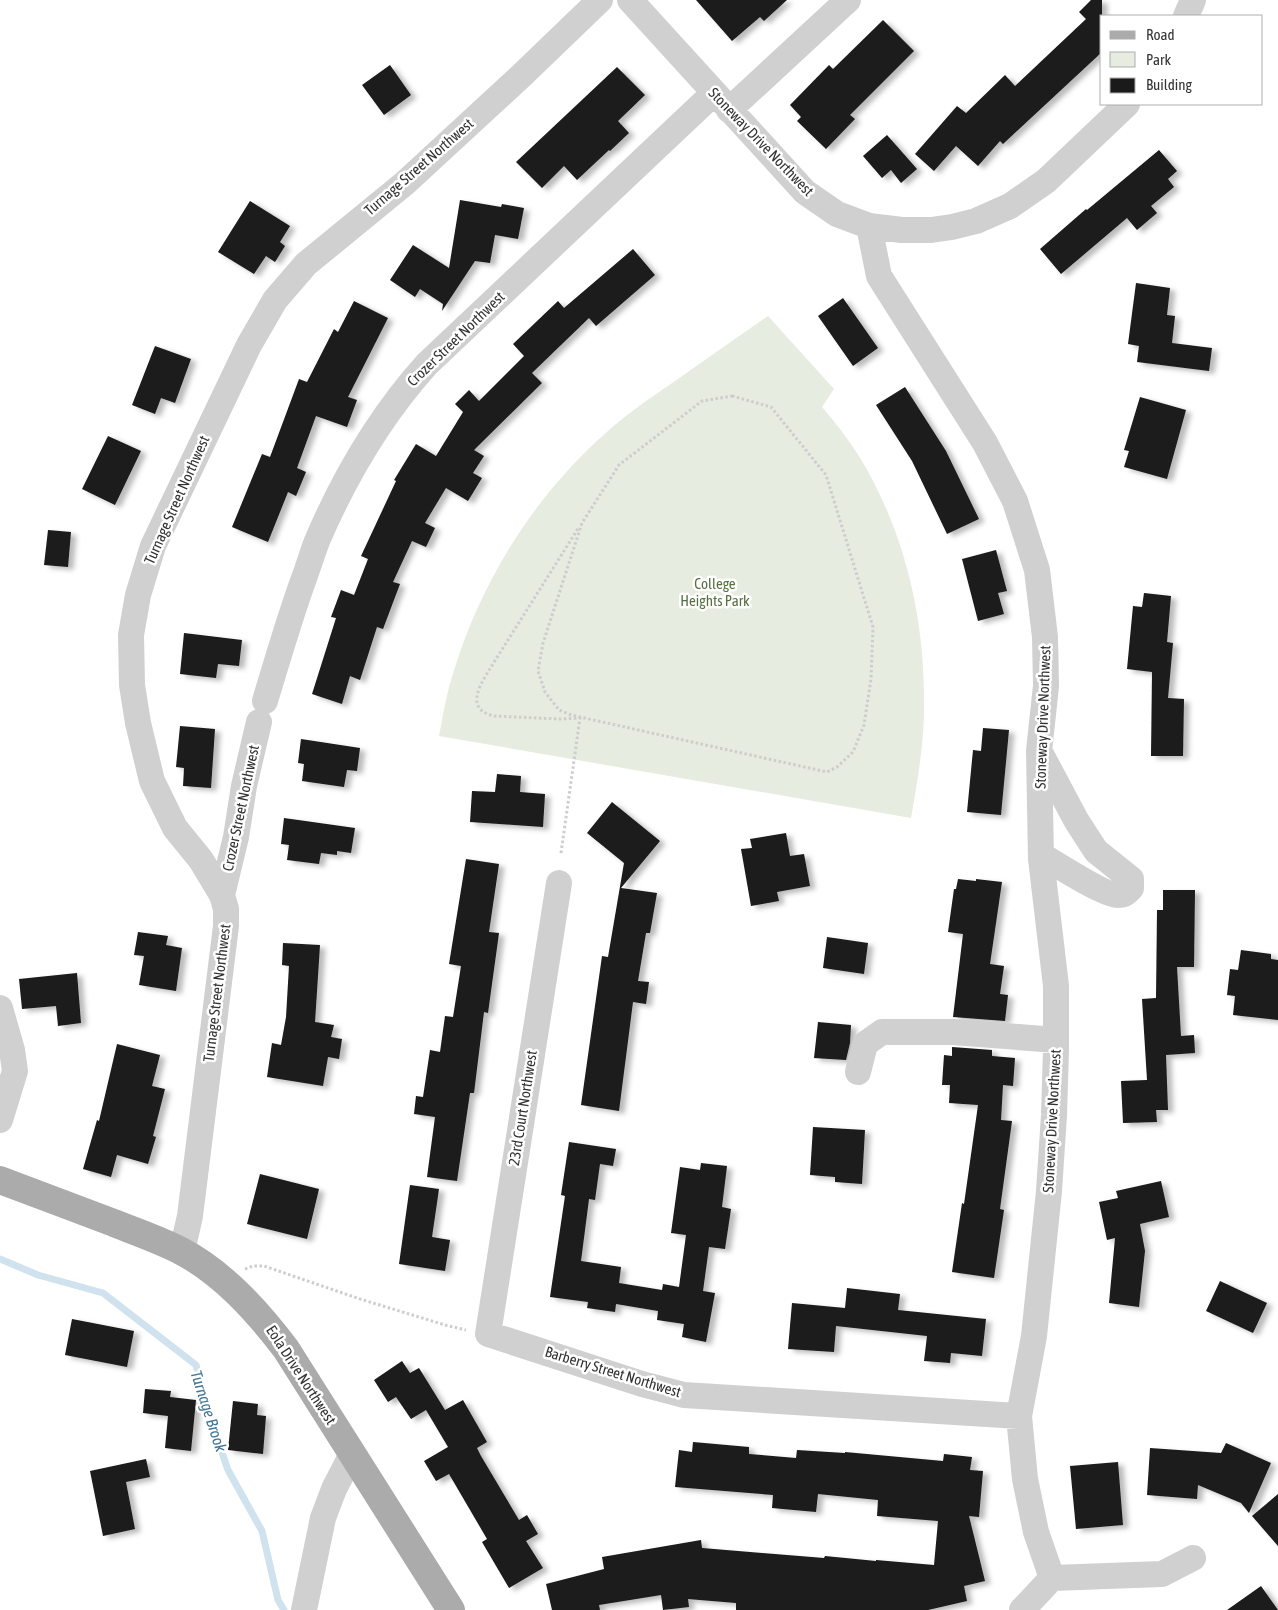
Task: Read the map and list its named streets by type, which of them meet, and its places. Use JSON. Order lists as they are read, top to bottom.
{
  "streets": {
    "main road": ["Eola Drive Northwest"],
    "street": [
      "Stoneway Drive Northwest",
      "Turnage Street Northwest",
      "Crozer Street Northwest",
      "23rd Court Northwest",
      "Barberry Street Northwest"
    ]
  },
  "crossings": [
    ["Stoneway Drive Northwest", "Crozer Street Northwest"],
    ["Stoneway Drive Northwest", "Barberry Street Northwest"],
    ["Turnage Street Northwest", "Crozer Street Northwest"],
    ["Turnage Street Northwest", "Eola Drive Northwest"],
    ["23rd Court Northwest", "Barberry Street Northwest"]
  ],
  "water": ["Turnage Brook"],
  "parks": ["College Heights Park"],
  "legend": ["Road", "Park", "Building"]
}
